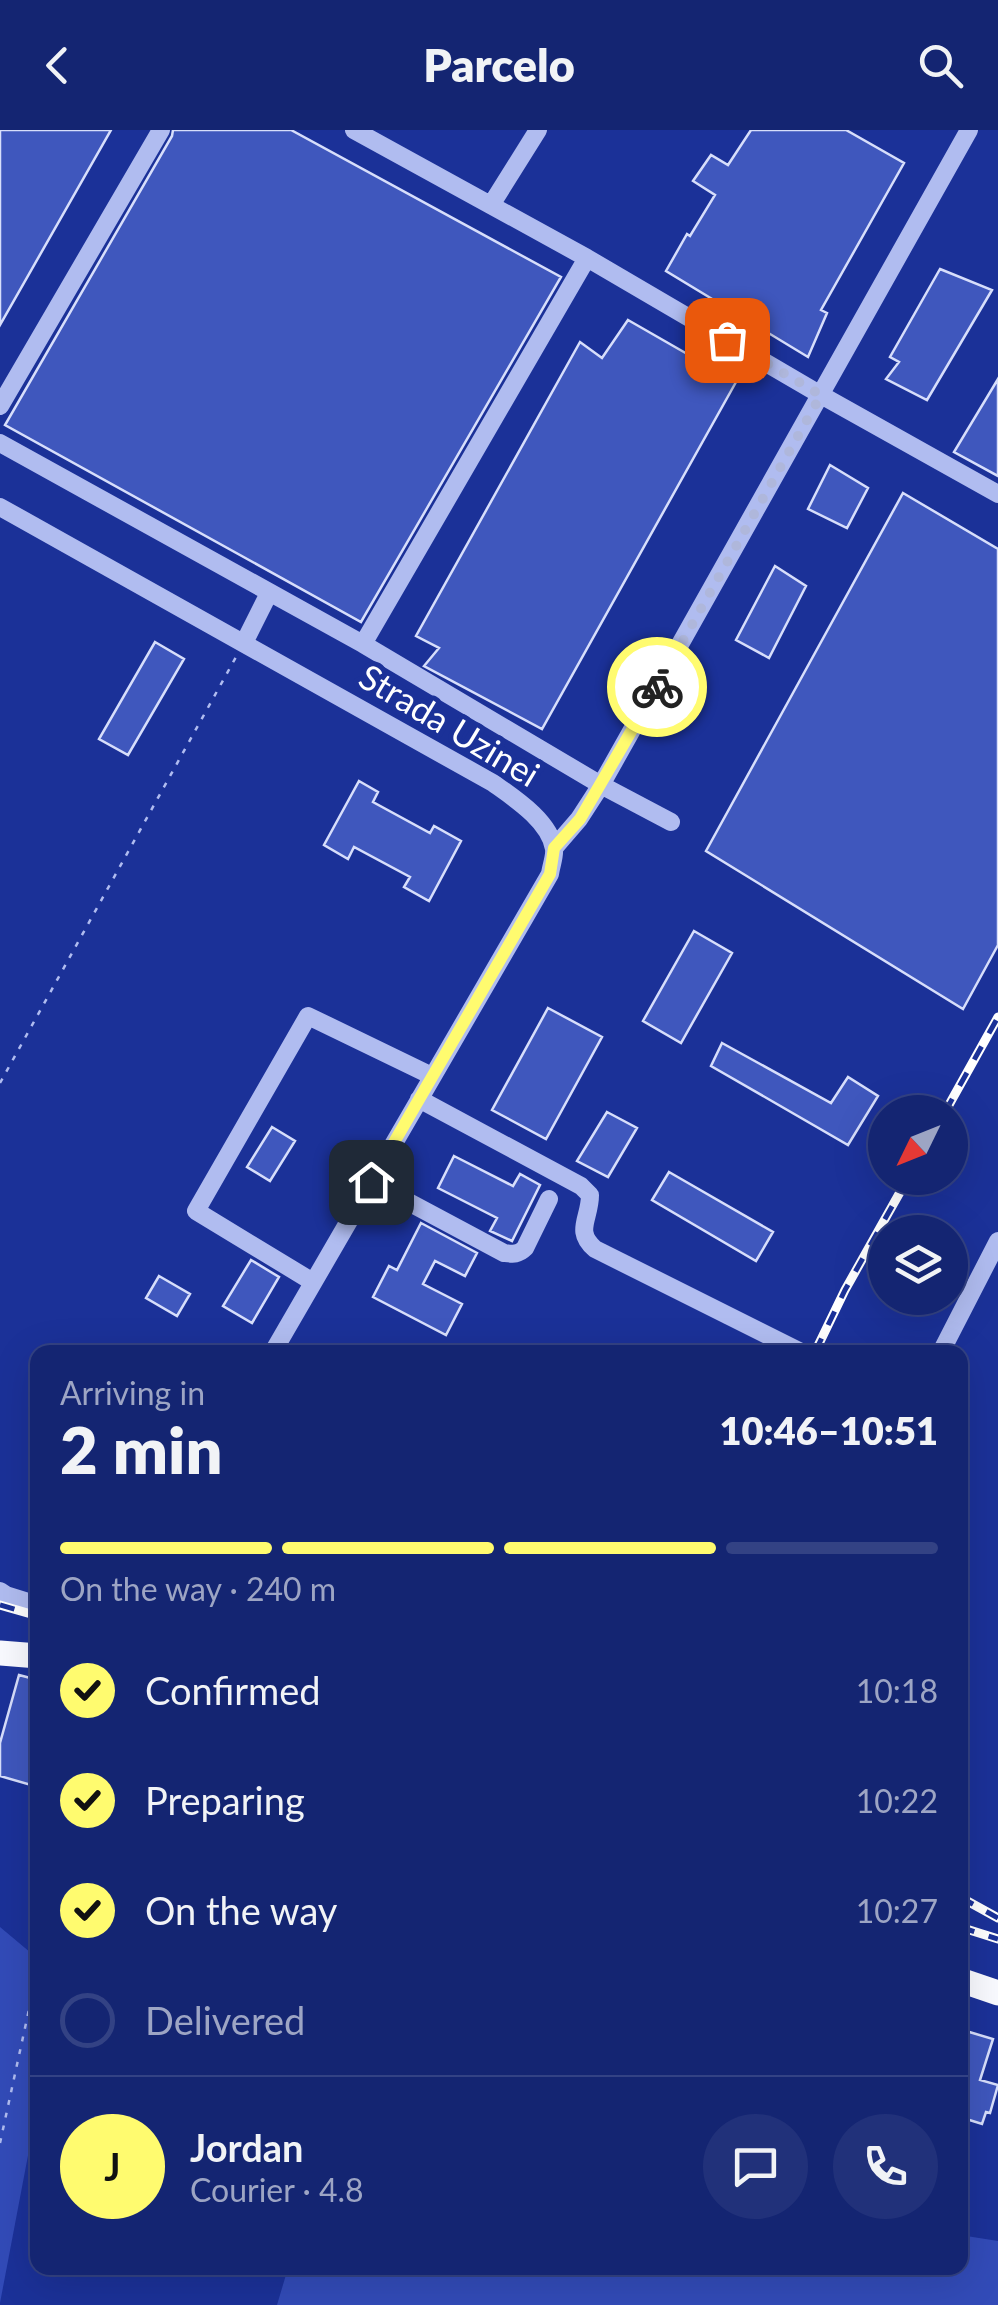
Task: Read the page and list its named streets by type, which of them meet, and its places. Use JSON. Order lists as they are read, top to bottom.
{
  "streets": {
    "street": ["Strada Uzinei"]
  },
  "north": "bottom left",
  "page": {
    "header": "Parcelo",
    "heading": ["2 min", "Arriving in", "10:46–10:51"],
    "panel": ["Jordan", "Courier · 4.8"],
    "bar": "On the way · 240 m",
    "list": [
      ["Confirmed", "10:18"],
      ["Preparing", "10:22"],
      ["On the way", "10:27"],
      "Delivered"
    ],
    "round": "J"
  }
}
